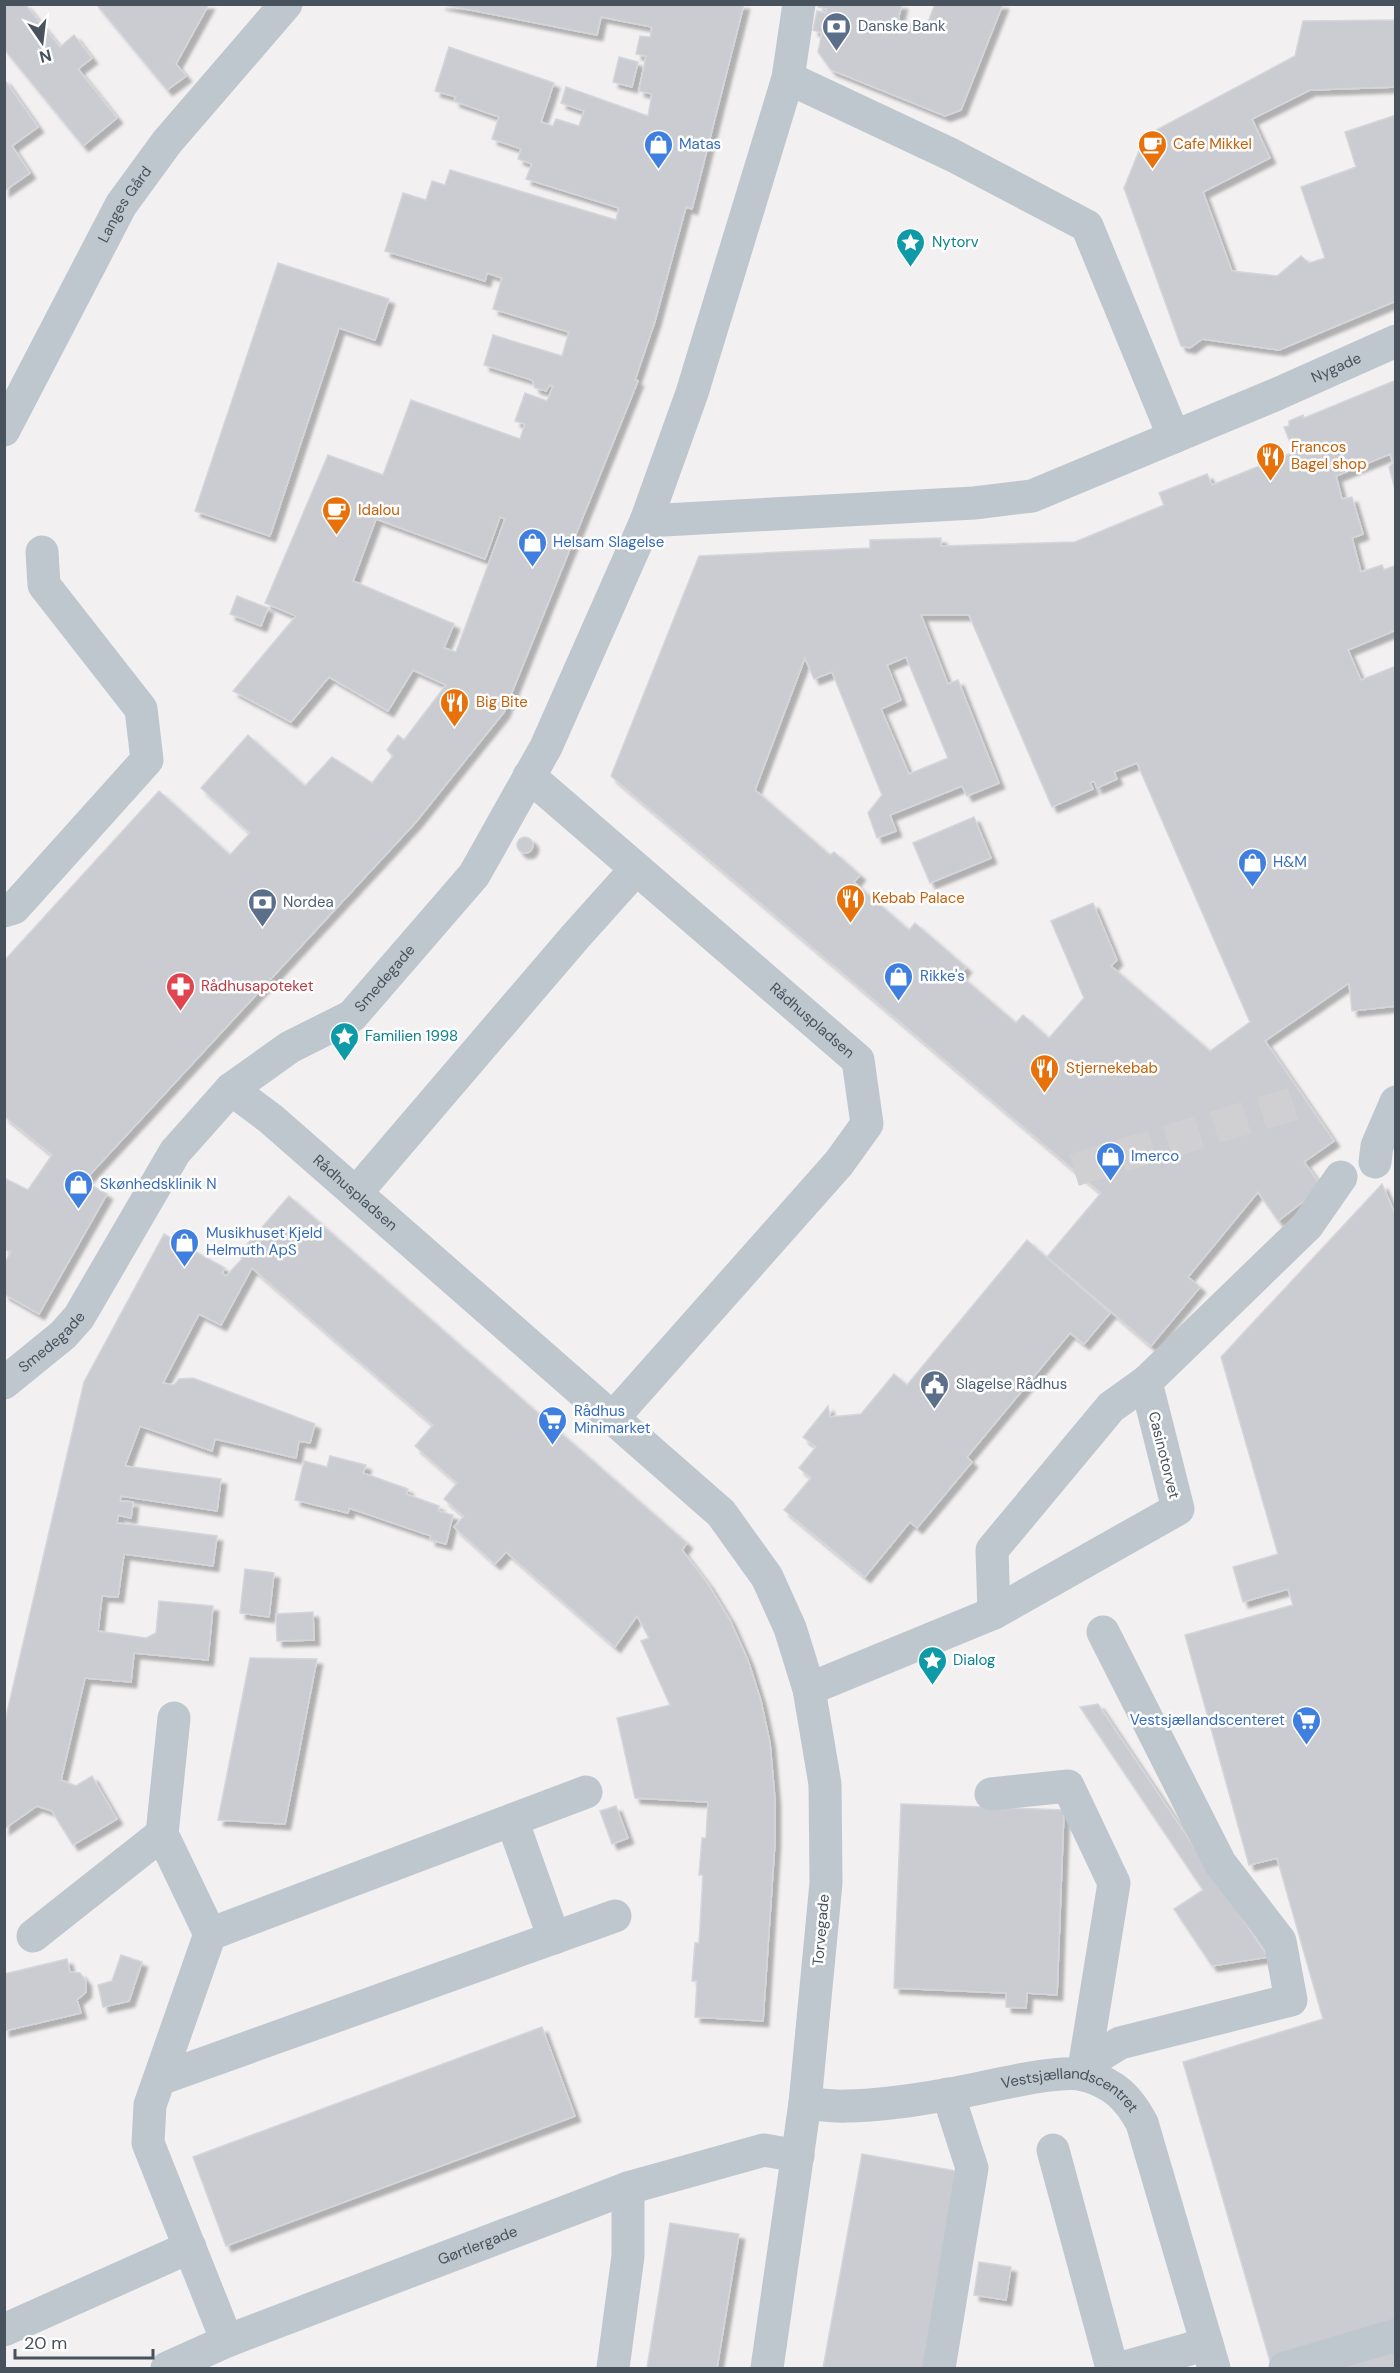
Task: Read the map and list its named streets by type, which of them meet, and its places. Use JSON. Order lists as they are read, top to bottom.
{
  "streets": {
    "street": [
      "Langes Gård",
      "Nygade",
      "Smedegade",
      "Rådhuspladsen",
      "Casinotorvet",
      "Torvegade",
      "Vestsjællandscentret",
      "Gørtlergade"
    ]
  },
  "crossings": [
    ["Smedegade", "Rådhuspladsen"],
    ["Rådhuspladsen", "Torvegade"],
    ["Casinotorvet", "Torvegade"],
    ["Torvegade", "Vestsjællandscentret"],
    ["Torvegade", "Gørtlergade"]
  ],
  "places": {
    "bank": ["Danske Bank", "Nordea"],
    "shop": [
      "Matas",
      "Helsam Slagelse",
      "H&M",
      "Rikke's",
      "Imerco",
      "Skønhedsklinik N",
      "Musikhuset Kjeld Helmuth ApS"
    ],
    "cafe": ["Cafe Mikkel", "Idalou"],
    "place": ["Nytorv", "Familien 1998", "Dialog"],
    "restaurant": [
      "Francos Bagel shop",
      "Big Bite",
      "Kebab Palace",
      "Stjernekebab"
    ],
    "pharmacy": ["Rådhusapoteket"],
    "public building": ["Slagelse Rådhus"],
    "supermarket": ["Rådhus Minimarket", "Vestsjællandscenteret"]
  },
  "scale_bar": "20 m",
  "north": "bottom"
}
